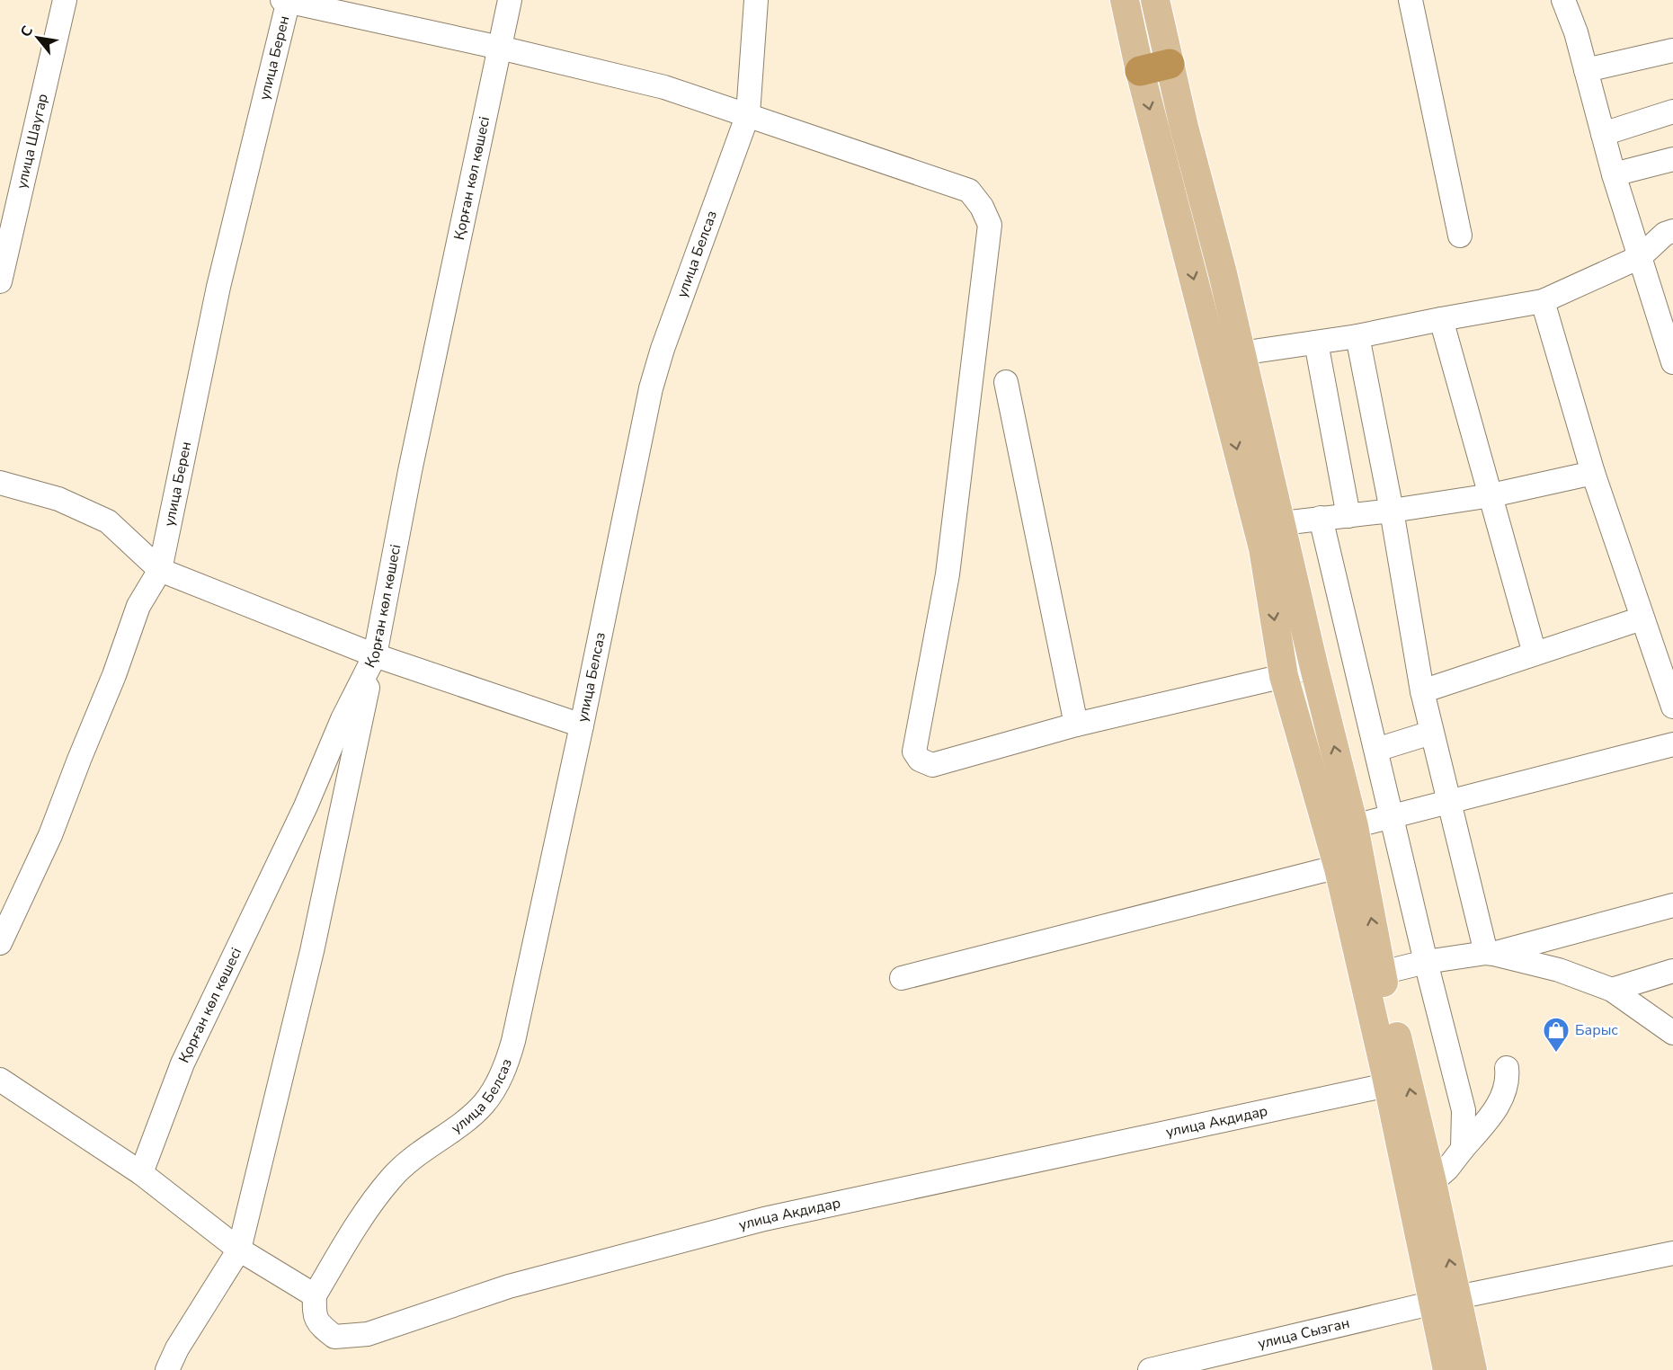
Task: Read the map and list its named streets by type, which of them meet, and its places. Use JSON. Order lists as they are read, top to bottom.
{
  "streets": {
    "street": [
      "улица Берен",
      "улица Шаугар",
      "Қорған көл көшесі",
      "улица Белсаз",
      "улица Акдидар",
      "улица Сызган"
    ]
  },
  "crossings": [
    ["улица Белсаз", "улица Акдидар"]
  ],
  "places": {
    "shop": ["Барыс"]
  },
  "north": "top left"
}
